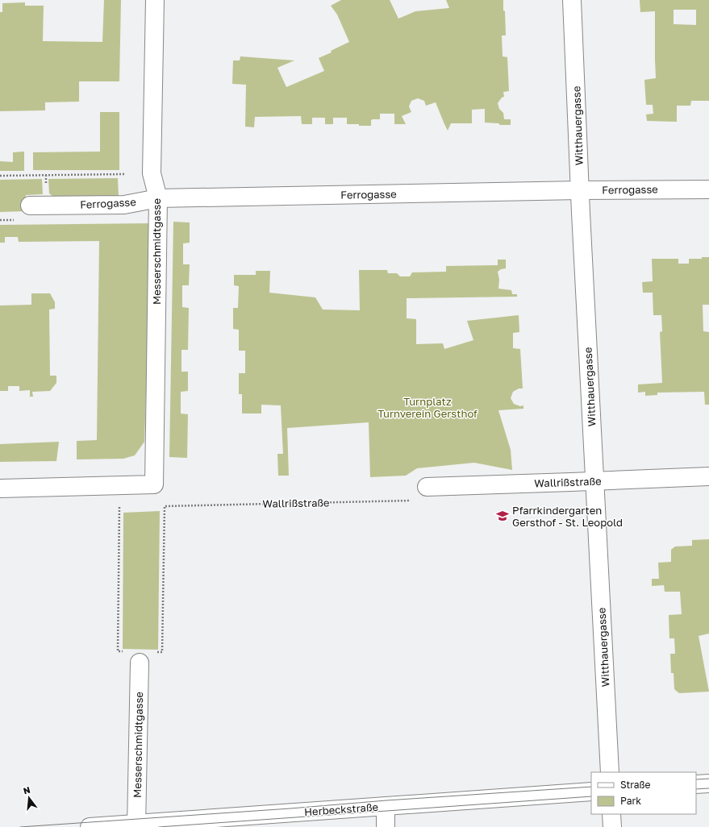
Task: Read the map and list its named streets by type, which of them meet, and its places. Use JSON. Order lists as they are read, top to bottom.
{
  "streets": {
    "street": [
      "Witthauergasse",
      "Ferrogasse",
      "Messerschmidtgasse",
      "Wallrißstraße",
      "Herbeckstraße"
    ]
  },
  "crossings": [
    ["Witthauergasse", "Ferrogasse"],
    ["Witthauergasse", "Wallrißstraße"],
    ["Ferrogasse", "Messerschmidtgasse"],
    ["Messerschmidtgasse", "Herbeckstraße"]
  ],
  "parks": ["Turnplatz Turnverein Gersthof"],
  "places": {
    "school or university": ["Pfarrkindergarten Gersthof - St. Leopold"]
  },
  "legend": ["Straße", "Park"],
  "north": "top"
}
